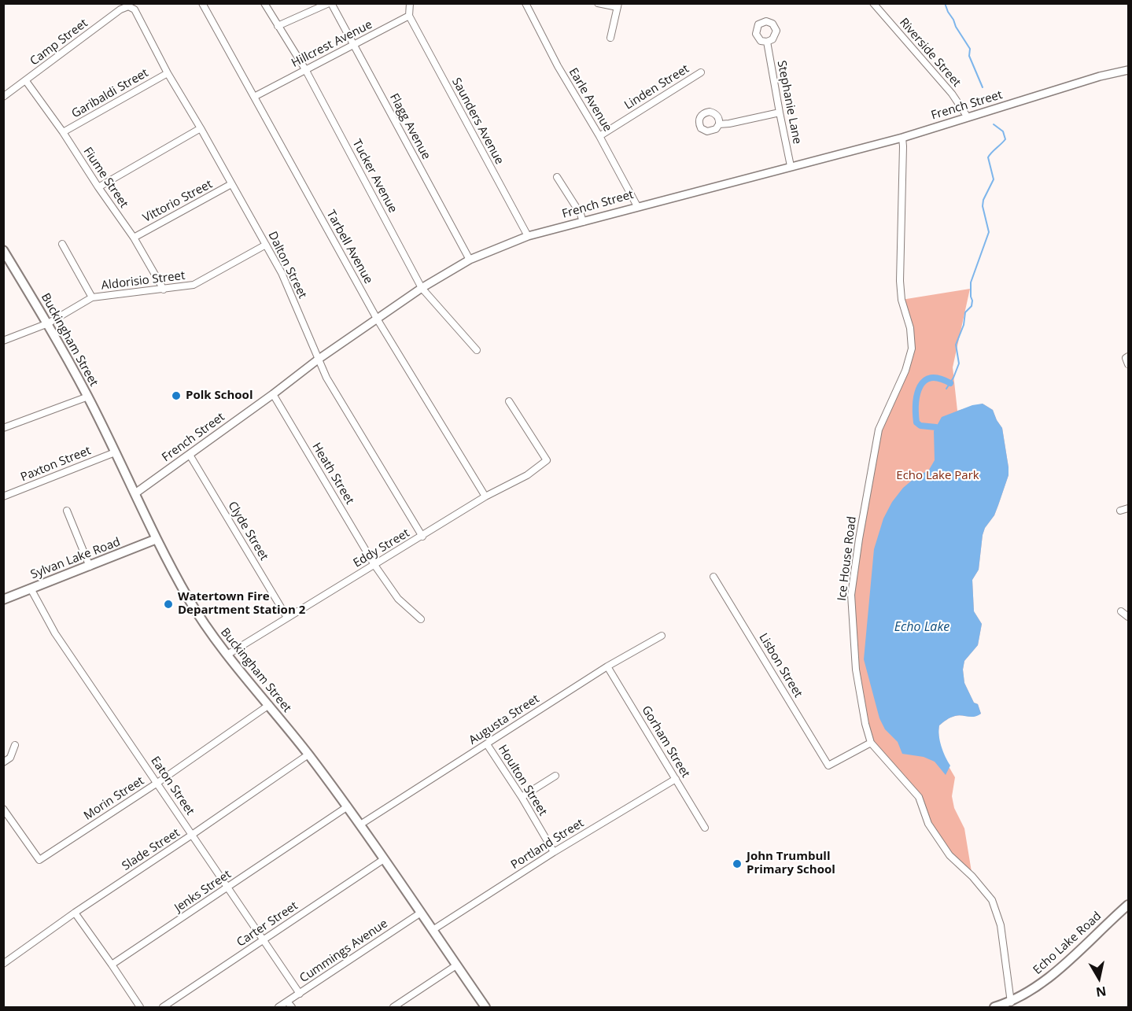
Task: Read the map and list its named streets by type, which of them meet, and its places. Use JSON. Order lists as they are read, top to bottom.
{
  "streets": {
    "main road": ["Buckingham Street", "Sylvan Lake Road", "Echo Lake Road"],
    "street": [
      "Camp Street",
      "Hillcrest Avenue",
      "Riverside Street",
      "Linden Street",
      "Garibaldi Street",
      "Earle Avenue",
      "Stephanie Lane",
      "French Street",
      "Saunders Avenue",
      "Flagg Avenue",
      "Tucker Avenue",
      "Fiume Street",
      "Vittorio Street",
      "Tarbell Avenue",
      "Dalton Street",
      "Aldorisio Street",
      "Paxton Street",
      "Heath Street",
      "Clyde Street",
      "Eddy Street",
      "Ice House Road",
      "Lisbon Street",
      "Augusta Street",
      "Gorham Street",
      "Houlton Street",
      "Eaton Street",
      "Morin Street",
      "Portland Street",
      "Slade Street",
      "Jenks Street",
      "Carter Street",
      "Cummings Avenue"
    ]
  },
  "crossings": [
    ["Camp Street", "Fiume Street"],
    ["Camp Street", "Dalton Street"],
    ["Hillcrest Avenue", "Saunders Avenue"],
    ["Hillcrest Avenue", "Flagg Avenue"],
    ["Hillcrest Avenue", "Tucker Avenue"],
    ["Hillcrest Avenue", "Tarbell Avenue"],
    ["Riverside Street", "French Street"],
    ["Linden Street", "Earle Avenue"],
    ["Garibaldi Street", "Fiume Street"],
    ["Garibaldi Street", "Dalton Street"],
    ["Earle Avenue", "French Street"],
    ["Stephanie Lane", "French Street"],
    ["French Street", "Saunders Avenue"],
    ["French Street", "Flagg Avenue"],
    ["French Street", "Tucker Avenue"],
    ["French Street", "Tarbell Avenue"],
    ["French Street", "Dalton Street"],
    ["French Street", "Buckingham Street"],
    ["French Street", "Heath Street"],
    ["French Street", "Clyde Street"],
    ["French Street", "Ice House Road"],
    ["Fiume Street", "Vittorio Street"],
    ["Fiume Street", "Aldorisio Street"],
    ["Vittorio Street", "Dalton Street"],
    ["Tarbell Avenue", "Eddy Street"],
    ["Dalton Street", "Aldorisio Street"],
    ["Dalton Street", "Eddy Street"],
    ["Aldorisio Street", "Buckingham Street"],
    ["Buckingham Street", "Paxton Street"],
    ["Buckingham Street", "Eddy Street"],
    ["Buckingham Street", "Sylvan Lake Road"],
    ["Buckingham Street", "Augusta Street"],
    ["Buckingham Street", "Morin Street"],
    ["Buckingham Street", "Portland Street"],
    ["Buckingham Street", "Slade Street"],
    ["Buckingham Street", "Jenks Street"],
    ["Buckingham Street", "Carter Street"],
    ["Buckingham Street", "Cummings Avenue"],
    ["Heath Street", "Eddy Street"],
    ["Clyde Street", "Eddy Street"],
    ["Sylvan Lake Road", "Eaton Street"],
    ["Ice House Road", "Lisbon Street"],
    ["Ice House Road", "Echo Lake Road"],
    ["Augusta Street", "Gorham Street"],
    ["Augusta Street", "Houlton Street"],
    ["Gorham Street", "Portland Street"],
    ["Houlton Street", "Portland Street"],
    ["Eaton Street", "Morin Street"],
    ["Eaton Street", "Slade Street"],
    ["Eaton Street", "Jenks Street"],
    ["Eaton Street", "Carter Street"],
    ["Eaton Street", "Cummings Avenue"]
  ],
  "water": ["Echo Lake"],
  "parks": ["Echo Lake Park"],
  "places": ["Polk School", "Watertown Fire Department Station 2", "John Trumbull Primary School"],
  "north": "bottom"
}
